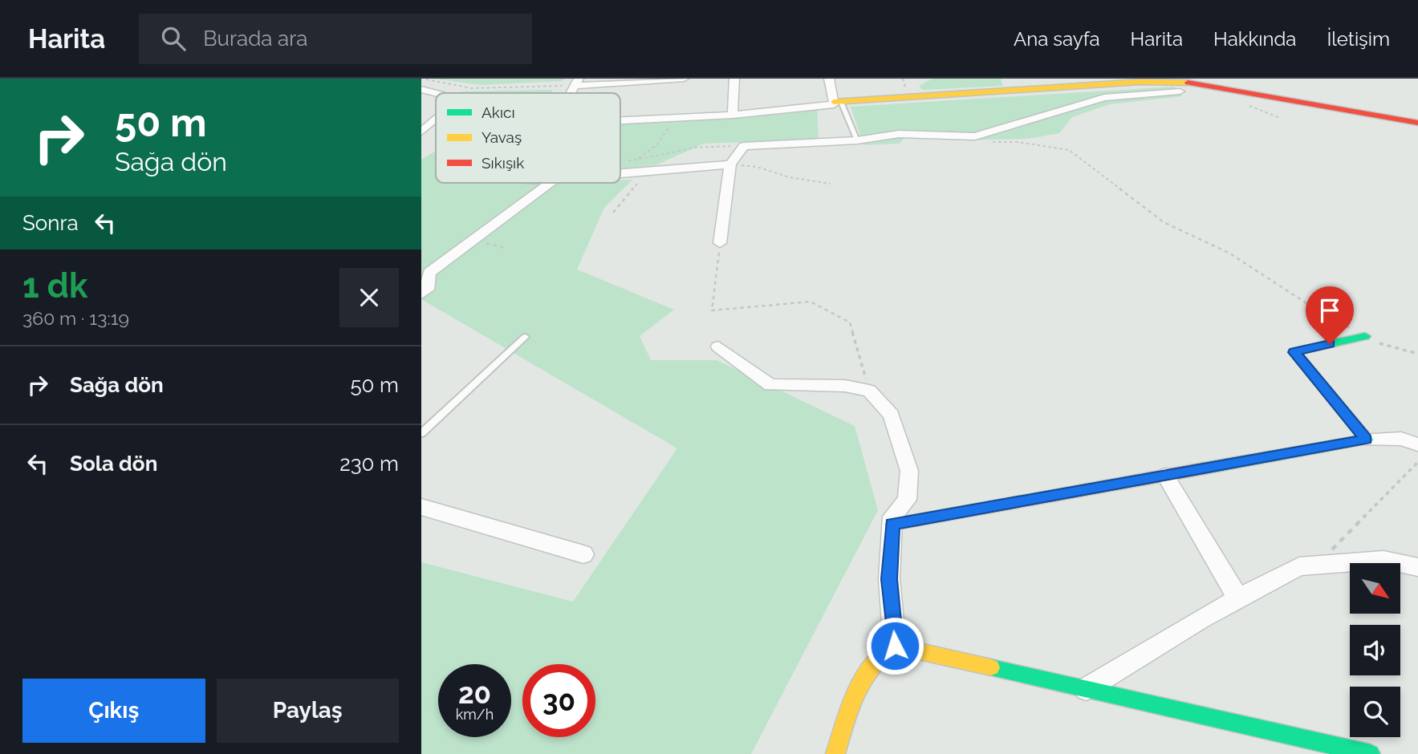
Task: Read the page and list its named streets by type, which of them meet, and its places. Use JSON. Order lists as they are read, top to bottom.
{
  "legend": ["Akıcı", "Yavaş", "Sıkışık"],
  "north": "bottom right",
  "page": {
    "header": "Harita",
    "search": "Burada ara",
    "nav": [
      "Ana sayfa",
      "Harita",
      "Hakkında",
      "İletişim"
    ],
    "turn": ["50 m", "Sağa dön"],
    "then": "Sonra",
    "heading": ["1 dk", "360 m · 13:19"],
    "list": [
      {
        "name": "Sağa dön",
        "value": "50 m"
      },
      {
        "name": "Sola dön",
        "value": "230 m"
      }
    ],
    "speed": "20 km/h",
    "limit": "30",
    "buttons": ["Çıkış", "Paylaş"]
  }
}
